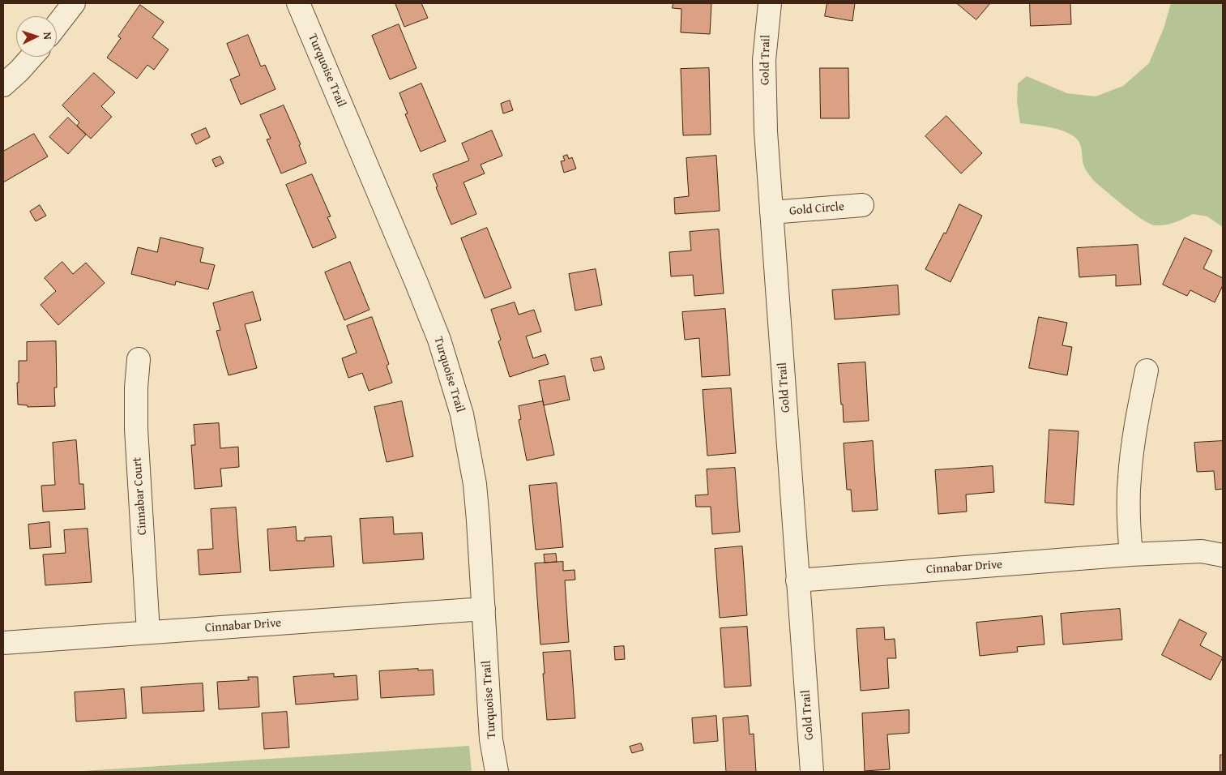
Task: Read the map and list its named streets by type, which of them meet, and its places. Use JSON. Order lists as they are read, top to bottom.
{
  "streets": {
    "street": [
      "Gold Trail",
      "Turquoise Trail",
      "Gold Circle",
      "Cinnabar Court",
      "Cinnabar Drive"
    ]
  },
  "crossings": [
    ["Gold Trail", "Gold Circle"],
    ["Gold Trail", "Cinnabar Drive"],
    ["Turquoise Trail", "Cinnabar Drive"],
    ["Cinnabar Court", "Cinnabar Drive"]
  ],
  "north": "right"
}
